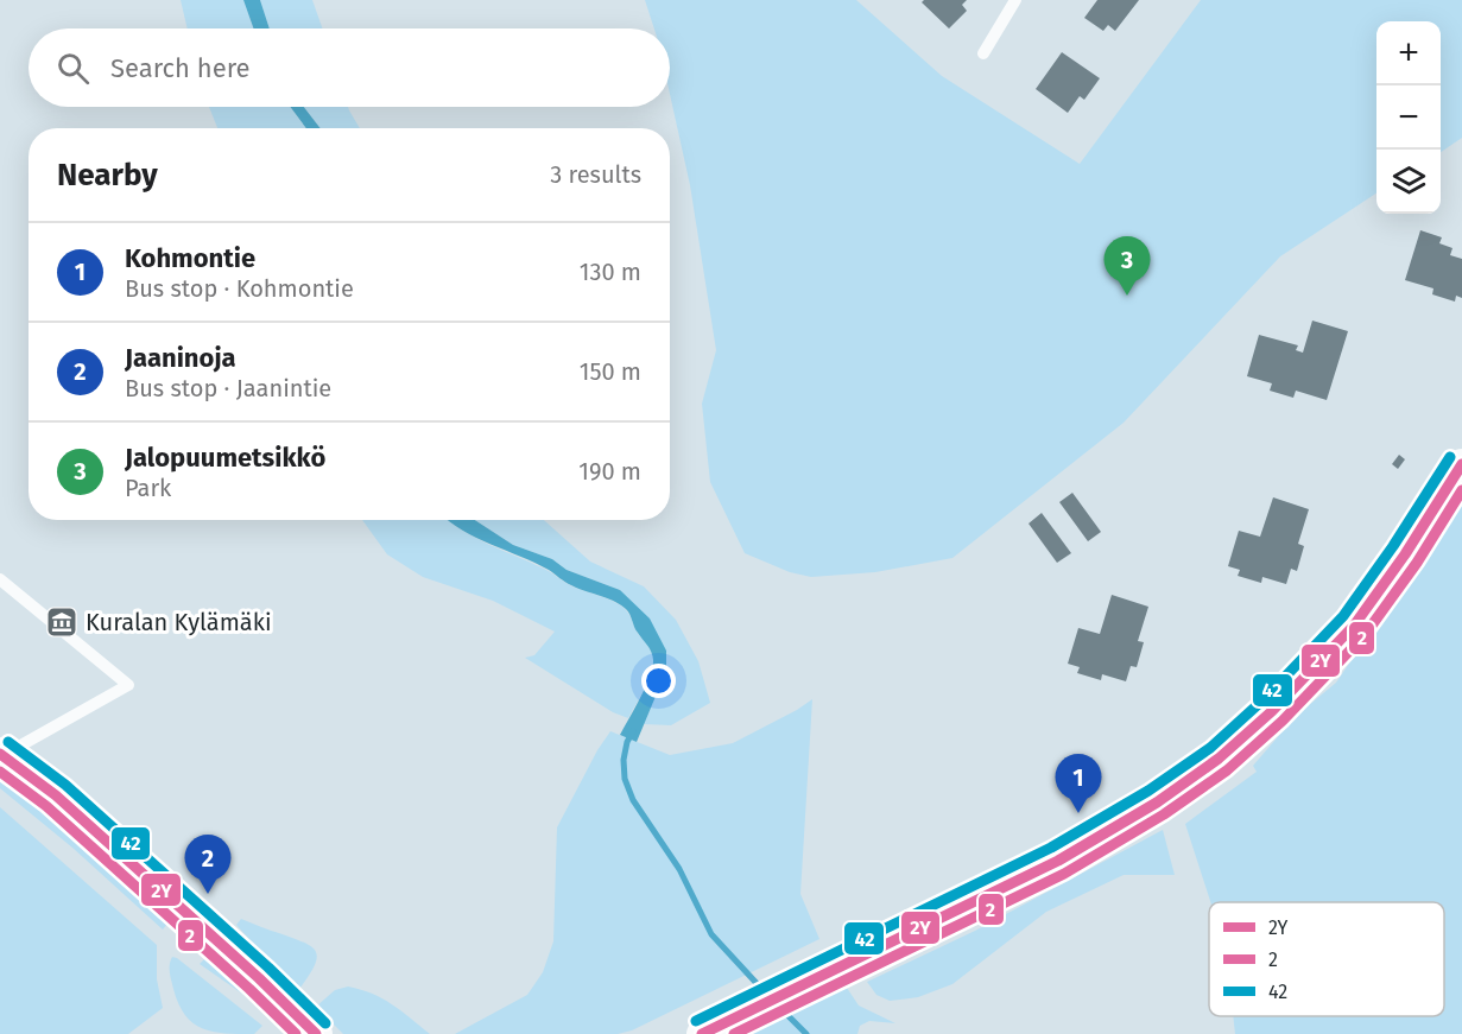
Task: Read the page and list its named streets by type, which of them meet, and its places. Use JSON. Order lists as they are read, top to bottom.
{
  "places": {
    "museum": ["Kuralan Kylämäki"]
  },
  "lines": ["transit line 42", "transit line 2Y", "transit line 2"],
  "legend": ["2Y", "2", "42"],
  "page": {
    "map_buttons": ["+", "−"],
    "search": "Search here",
    "heading": ["Nearby", "3 results"],
    "list": [
      {
        "mark": "1",
        "name": "Kohmontie",
        "note": "Bus stop · Kohmontie",
        "value": "130 m"
      },
      {
        "mark": "2",
        "name": "Jaaninoja",
        "note": "Bus stop · Jaanintie",
        "value": "150 m"
      },
      {
        "mark": "3",
        "name": "Jalopuumetsikkö",
        "note": "Park",
        "value": "190 m"
      }
    ],
    "pins": ["3", "1", "2"]
  }
}
